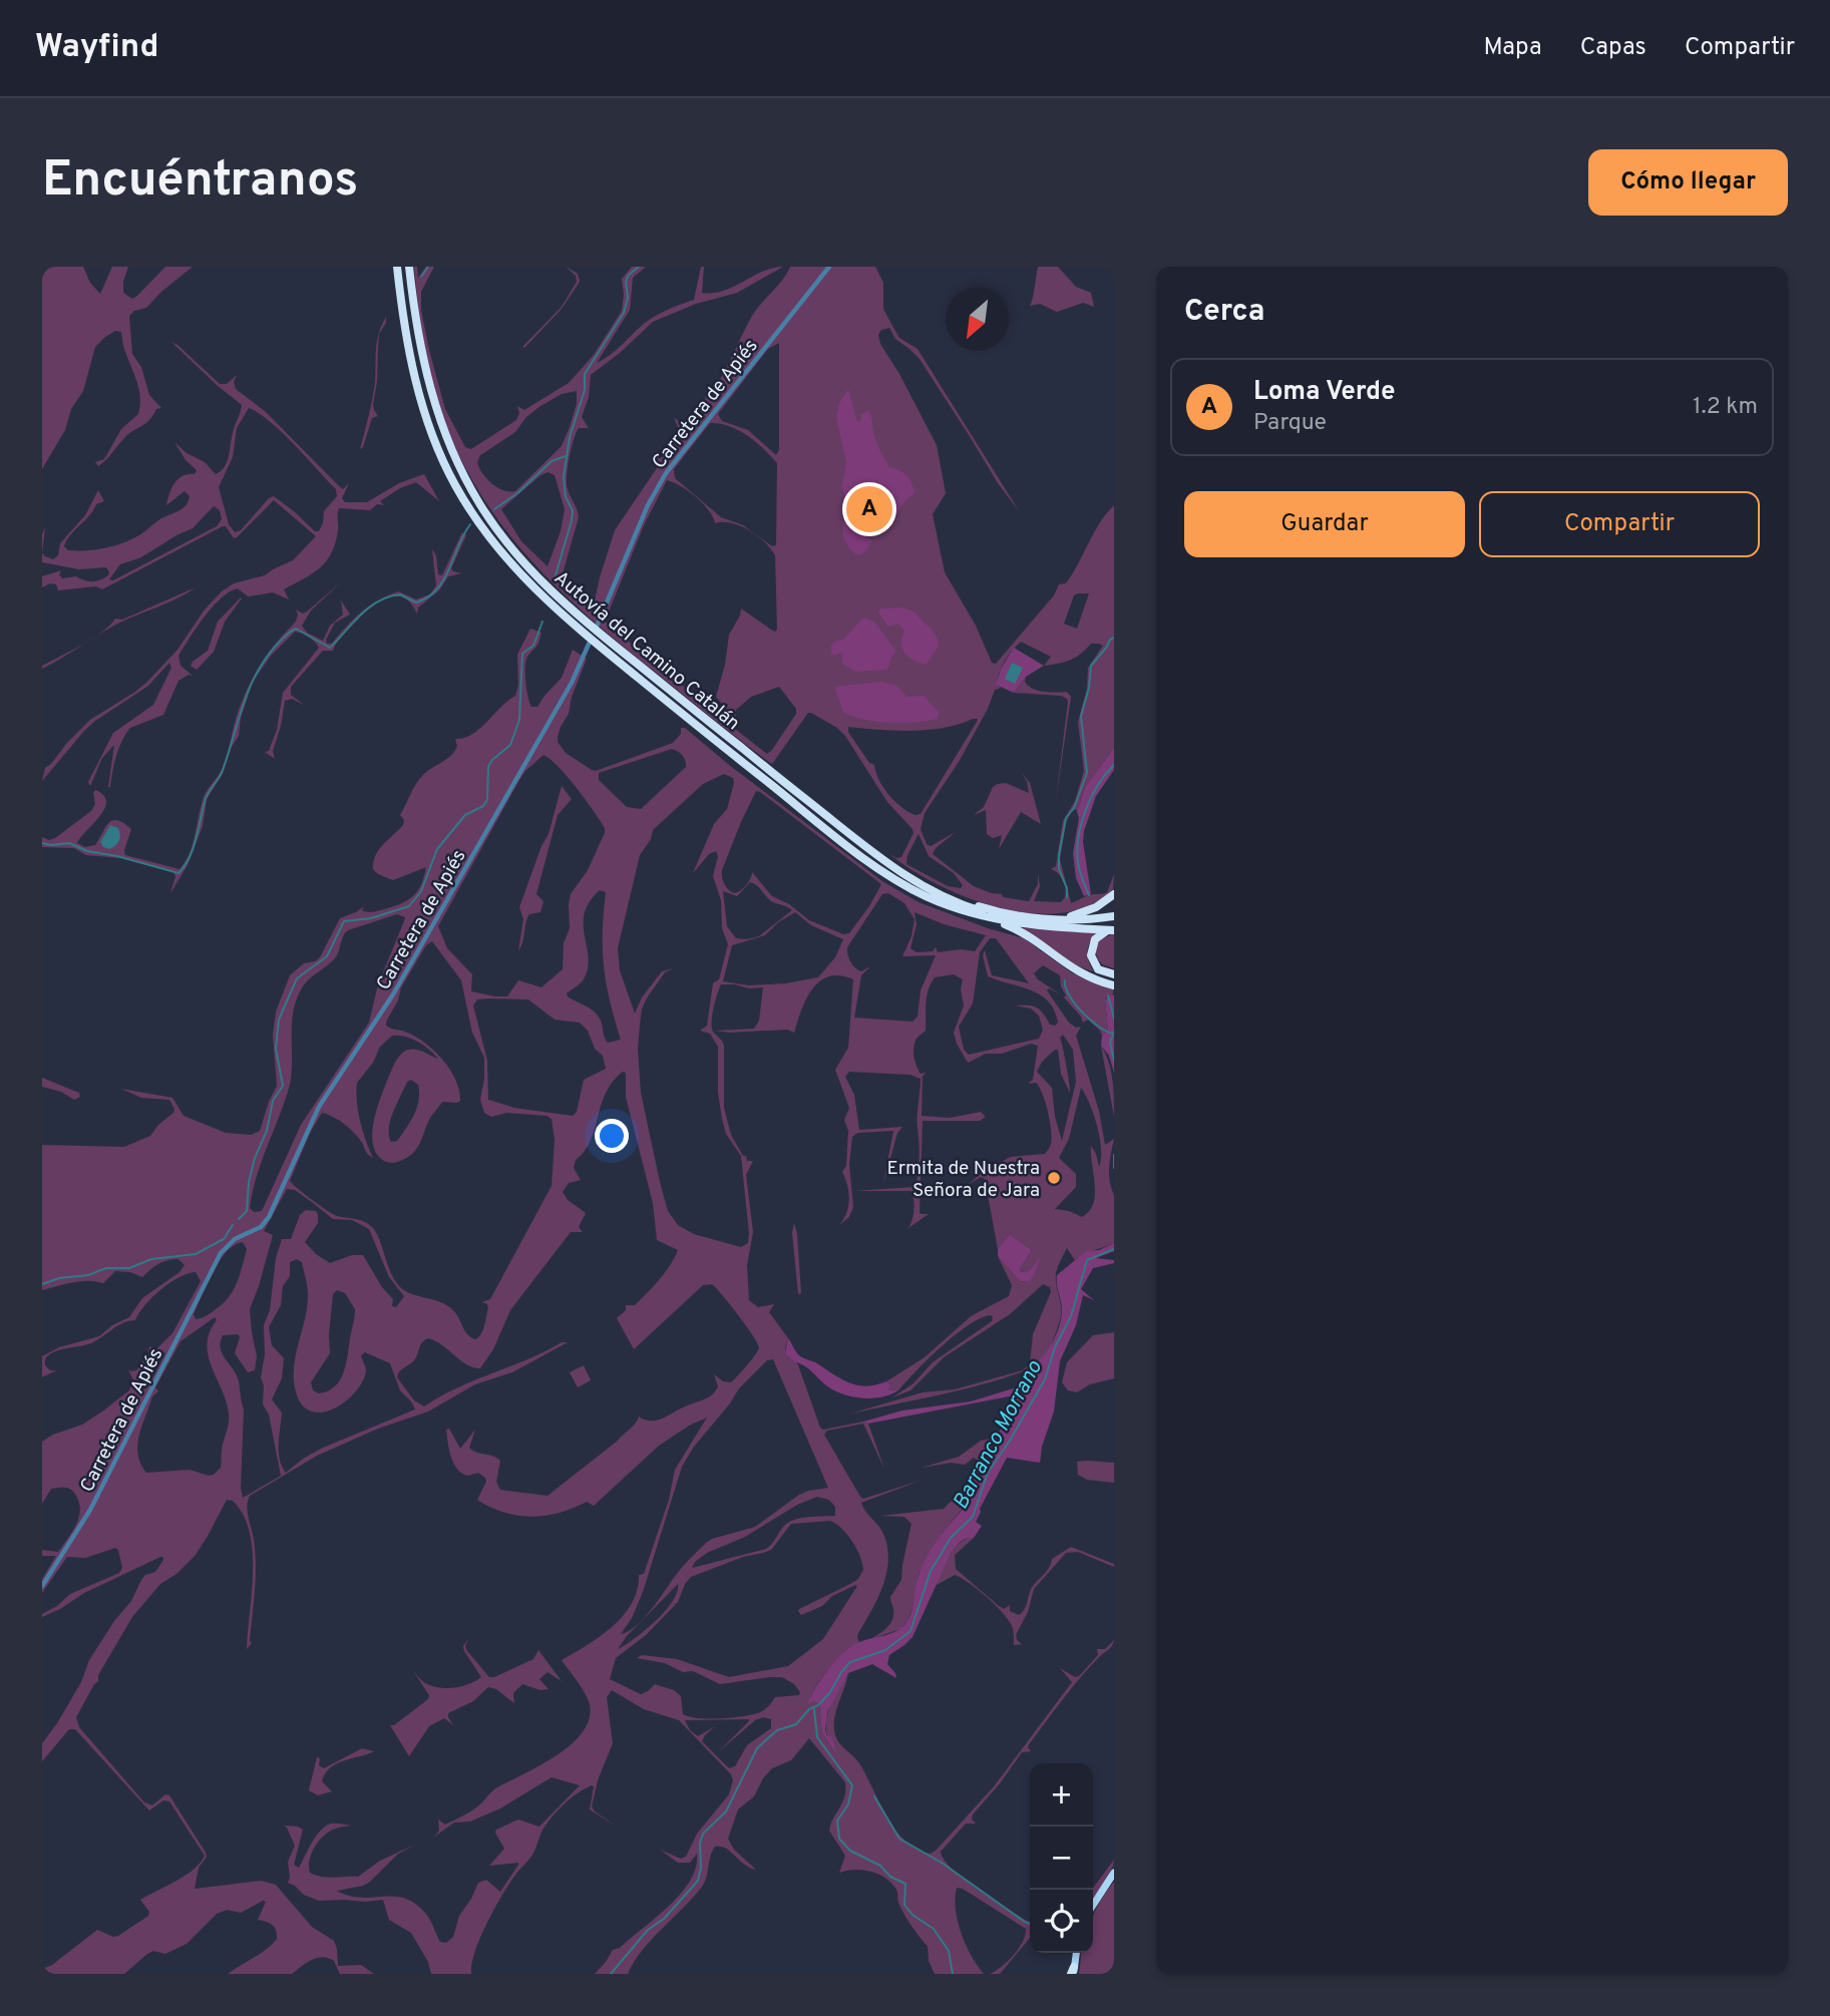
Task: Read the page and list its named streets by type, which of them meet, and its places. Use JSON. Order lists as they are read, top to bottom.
{
  "streets": {
    "highway": ["Autovía del Camino Catalán"],
    "street": ["Carretera de Apiés"]
  },
  "water": ["Barranco Morrano"],
  "places": ["Ermita de Nuestra Señora de Jara"],
  "north": "bottom left",
  "page": {
    "header": "Wayfind",
    "nav": ["Mapa", "Capas", "Compartir"],
    "buttons": [
      "Cómo llegar",
      ["Guardar", "Compartir"]
    ],
    "title": "Encuéntranos",
    "heading": "Cerca",
    "list": [
      {
        "mark": "A",
        "name": "Loma Verde",
        "note": "Parque",
        "value": "1.2 km"
      }
    ],
    "pins": "A",
    "map_buttons": ["+", "−"]
  }
}
